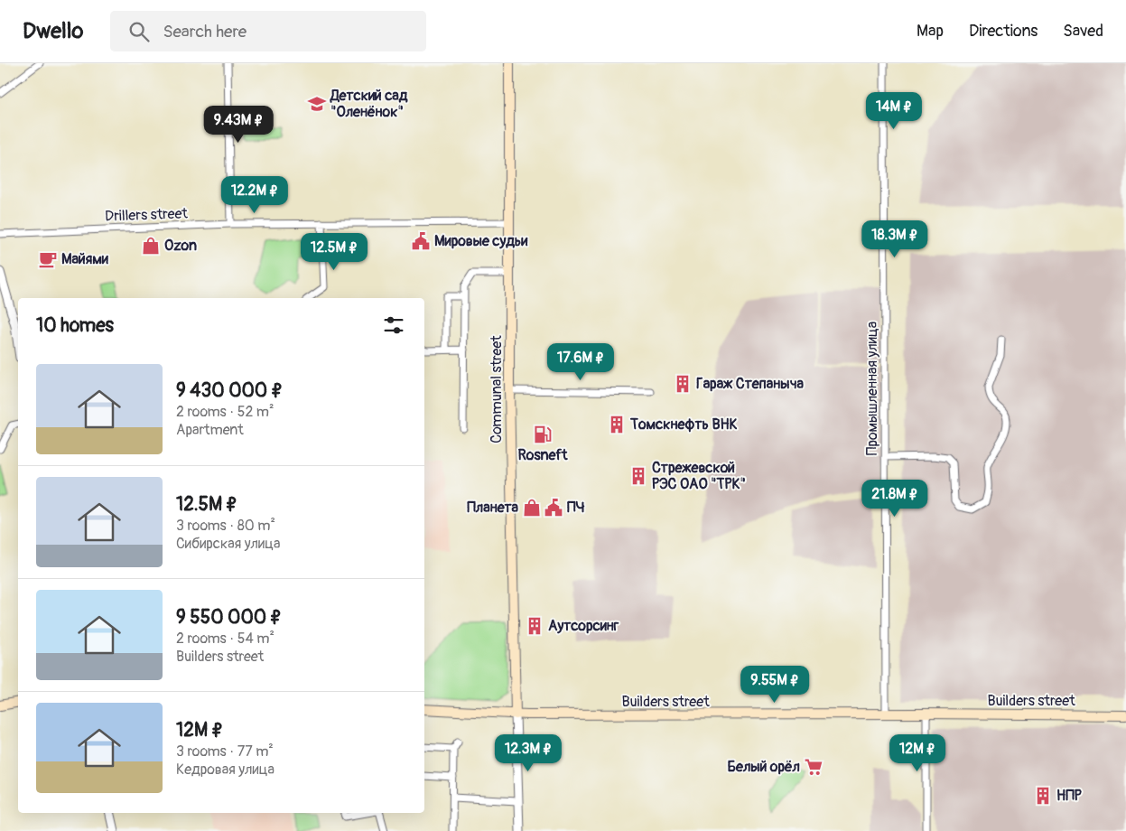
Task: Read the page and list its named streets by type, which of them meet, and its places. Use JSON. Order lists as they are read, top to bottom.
{
  "streets": {
    "main road": ["Communal street", "Builders street"],
    "street": ["Drillers street", "Промышленная улица"]
  },
  "crossings": [
    ["Drillers street", "Communal street"],
    ["Промышленная улица", "Builders street"],
    ["Communal street", "Builders street"]
  ],
  "places": {
    "school or university": ["Детский сад \"Оленёнок\""],
    "public building": ["Мировые судьи", "ПЧ"],
    "shop": ["Ozon", "Планета"],
    "cafe": ["Майями"],
    "building": [
      "Гараж Степаныча",
      "Томскнефть ВНК",
      "Стрежевской РЭС ОАО \"ТРК\"",
      "Аутсорсинг",
      "НПР"
    ],
    "fuel station": ["Rosneft"],
    "supermarket": ["Белый орёл"]
  },
  "page": {
    "header": "Dwello",
    "search": "Search here",
    "nav": ["Map", "Directions", "Saved"],
    "price": [
      "14M ₽",
      "9.43M ₽",
      "12.2M ₽",
      "18.3M ₽",
      "12.5M ₽",
      "17.6M ₽",
      "21.8M ₽",
      "9.55M ₽",
      "12.3M ₽",
      "12M ₽"
    ],
    "heading": "10 homes",
    "list": [
      {
        "name": "9 430 000 ₽",
        "note": "2 rooms · 52 m² · Apartment"
      },
      {
        "name": "12.5M ₽",
        "note": "3 rooms · 80 m² · Сибирская улица"
      },
      {
        "name": "9 550 000 ₽",
        "note": "2 rooms · 54 m² · Builders street"
      },
      {
        "name": "12M ₽",
        "note": "3 rooms · 77 m² · Кедровая улица"
      }
    ]
  }
}
